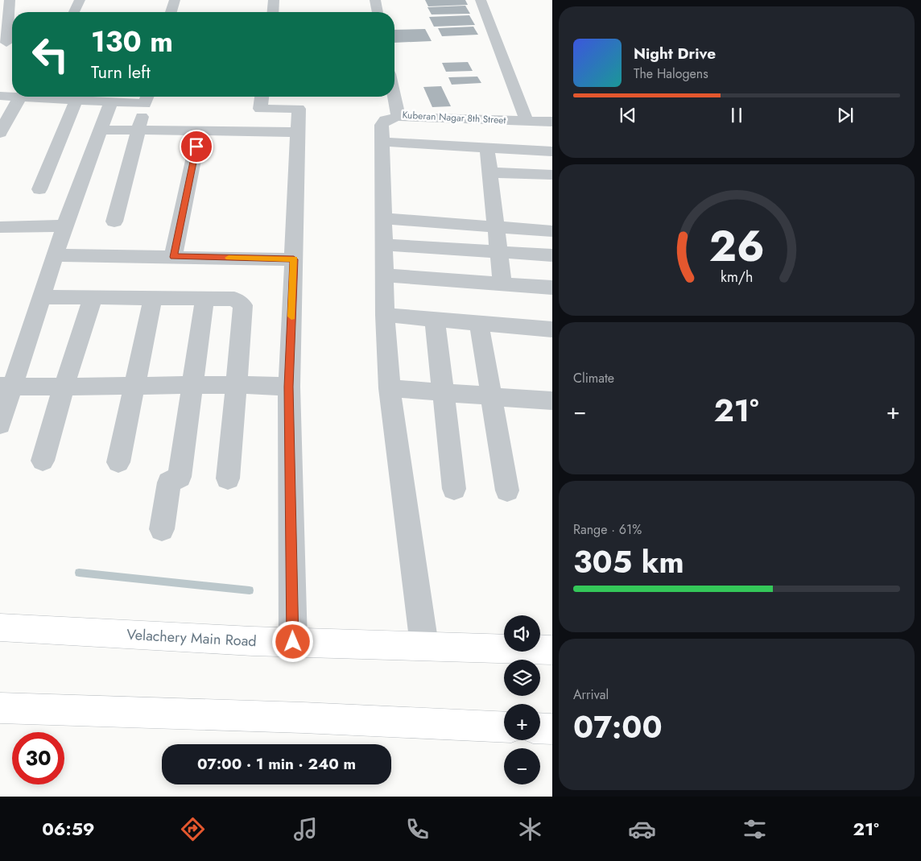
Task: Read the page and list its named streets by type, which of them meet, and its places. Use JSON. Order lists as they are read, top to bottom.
{
  "streets": {
    "main road": ["Velachery Main Road"],
    "street": ["Kuberan Nagar 8th Street"]
  },
  "page": {
    "turn": ["130 m", "Turn left"],
    "song": ["Night Drive", "The Halogens"],
    "tile": [
      "Climate",
      ["Range · 61%", "305 km"],
      ["Arrival", "07:00"]
    ],
    "heat": ["−", "21°", "+"],
    "map_buttons": ["+", "−"],
    "limit": "30",
    "trip": "07:00 · 1 min · 240 m",
    "tabs": ["06:59", "21°"],
    "gauge": ["26", "km/h"]
  }
}
